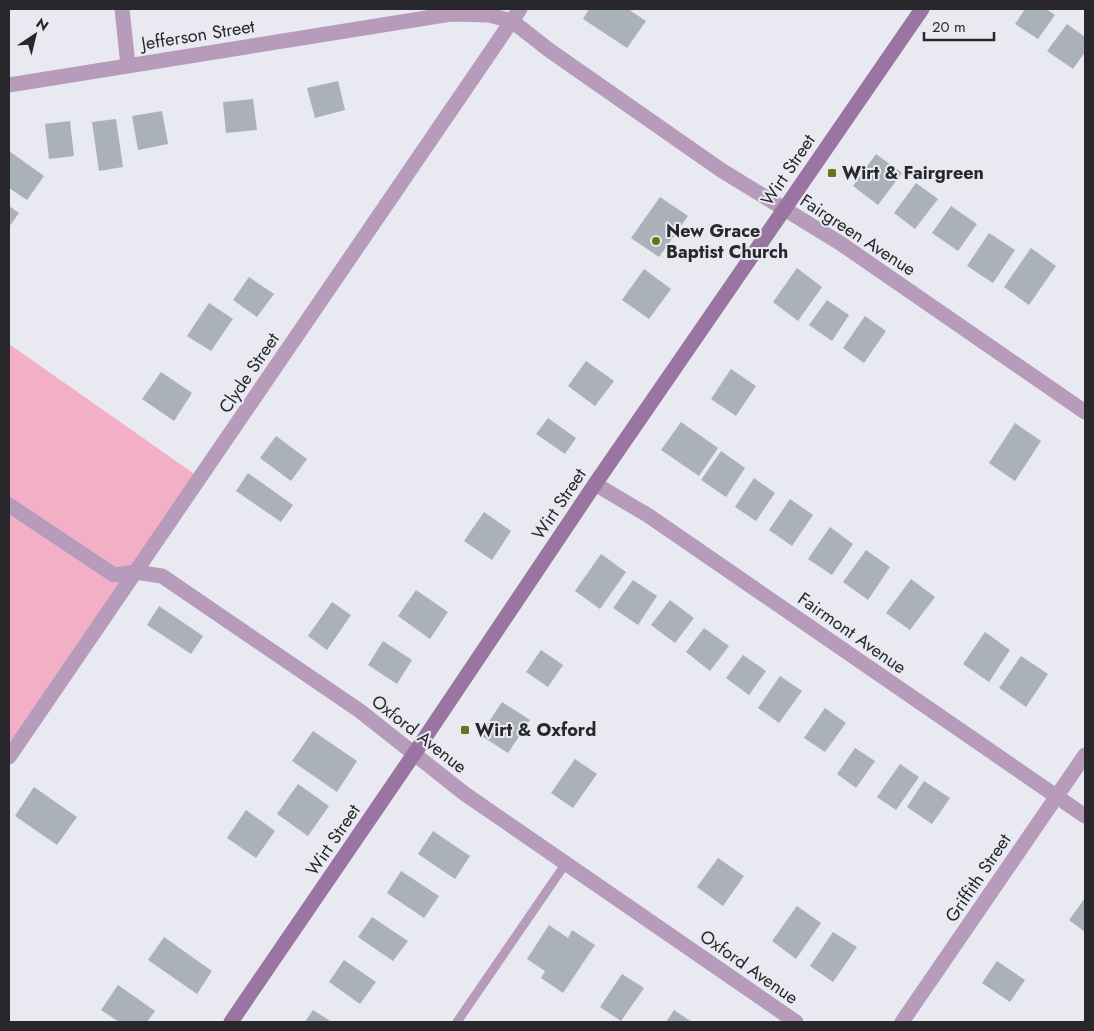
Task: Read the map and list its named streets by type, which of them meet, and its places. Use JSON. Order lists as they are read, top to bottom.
{
  "streets": {
    "main road": ["Wirt Street"],
    "street": [
      "Jefferson Street",
      "Fairgreen Avenue",
      "Clyde Street",
      "Fairmont Avenue",
      "Oxford Avenue",
      "Griffith Street"
    ]
  },
  "crossings": [
    ["Jefferson Street", "Fairgreen Avenue"],
    ["Jefferson Street", "Clyde Street"],
    ["Wirt Street", "Fairgreen Avenue"],
    ["Wirt Street", "Fairmont Avenue"],
    ["Wirt Street", "Oxford Avenue"],
    ["Fairgreen Avenue", "Clyde Street"],
    ["Clyde Street", "Oxford Avenue"],
    ["Fairmont Avenue", "Griffith Street"]
  ],
  "places": {
    "transit": ["Wirt & Fairgreen", "Wirt & Oxford"],
    "other": ["New Grace Baptist Church"]
  },
  "scale_bar": "20 m",
  "north": "top right"
}
